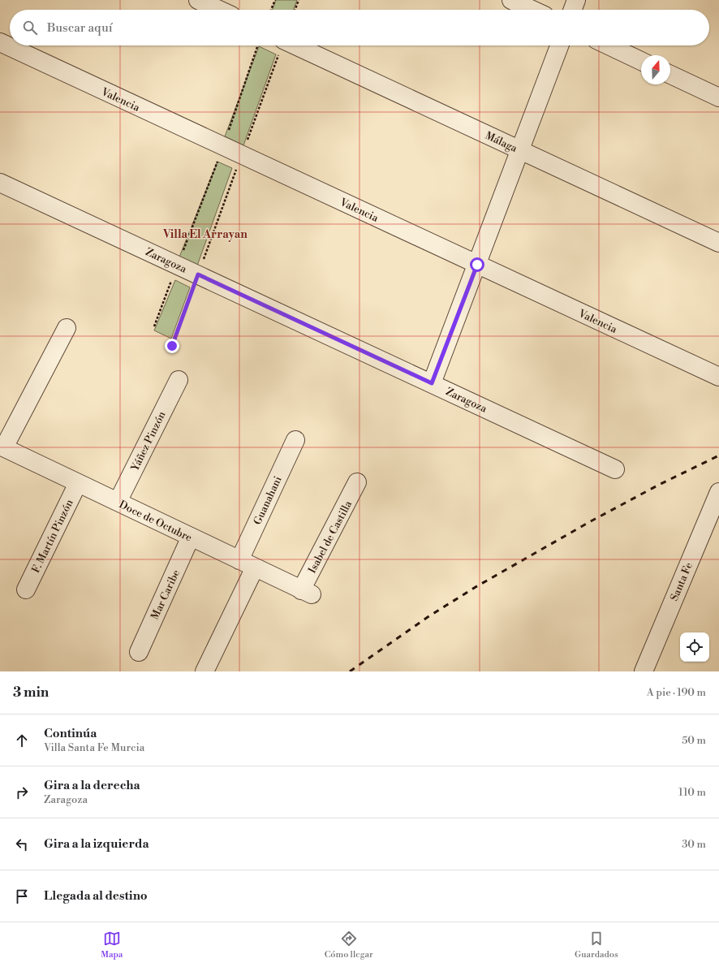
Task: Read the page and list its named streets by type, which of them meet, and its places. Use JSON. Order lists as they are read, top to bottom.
{
  "streets": {
    "street": [
      "Valencia",
      "Málaga",
      "Zaragoza",
      "Yáñez Pinzón",
      "Guanahani",
      "Doce de Octubre",
      "F. Martín Pinzón",
      "Isabel de Castilla",
      "Santa Fe",
      "Mar Caribe"
    ]
  },
  "crossings": [
    ["Yáñez Pinzón", "Doce de Octubre"],
    ["Guanahani", "Doce de Octubre"],
    ["Doce de Octubre", "F. Martín Pinzón"],
    ["Doce de Octubre", "Isabel de Castilla"],
    ["Doce de Octubre", "Mar Caribe"]
  ],
  "districts": ["Villa El Arrayan"],
  "north": "top",
  "page": {
    "search": "Buscar aquí",
    "heading": ["3 min", "A pie · 190 m"],
    "list": [
      ["Continúa", "Villa Santa Fe Murcia", "50 m"],
      ["Gira a la derecha", "Zaragoza", "110 m"],
      ["Gira a la izquierda", "30 m"],
      "Llegada al destino"
    ],
    "nav": ["Mapa", "Cómo llegar", "Guardados"]
  }
}
